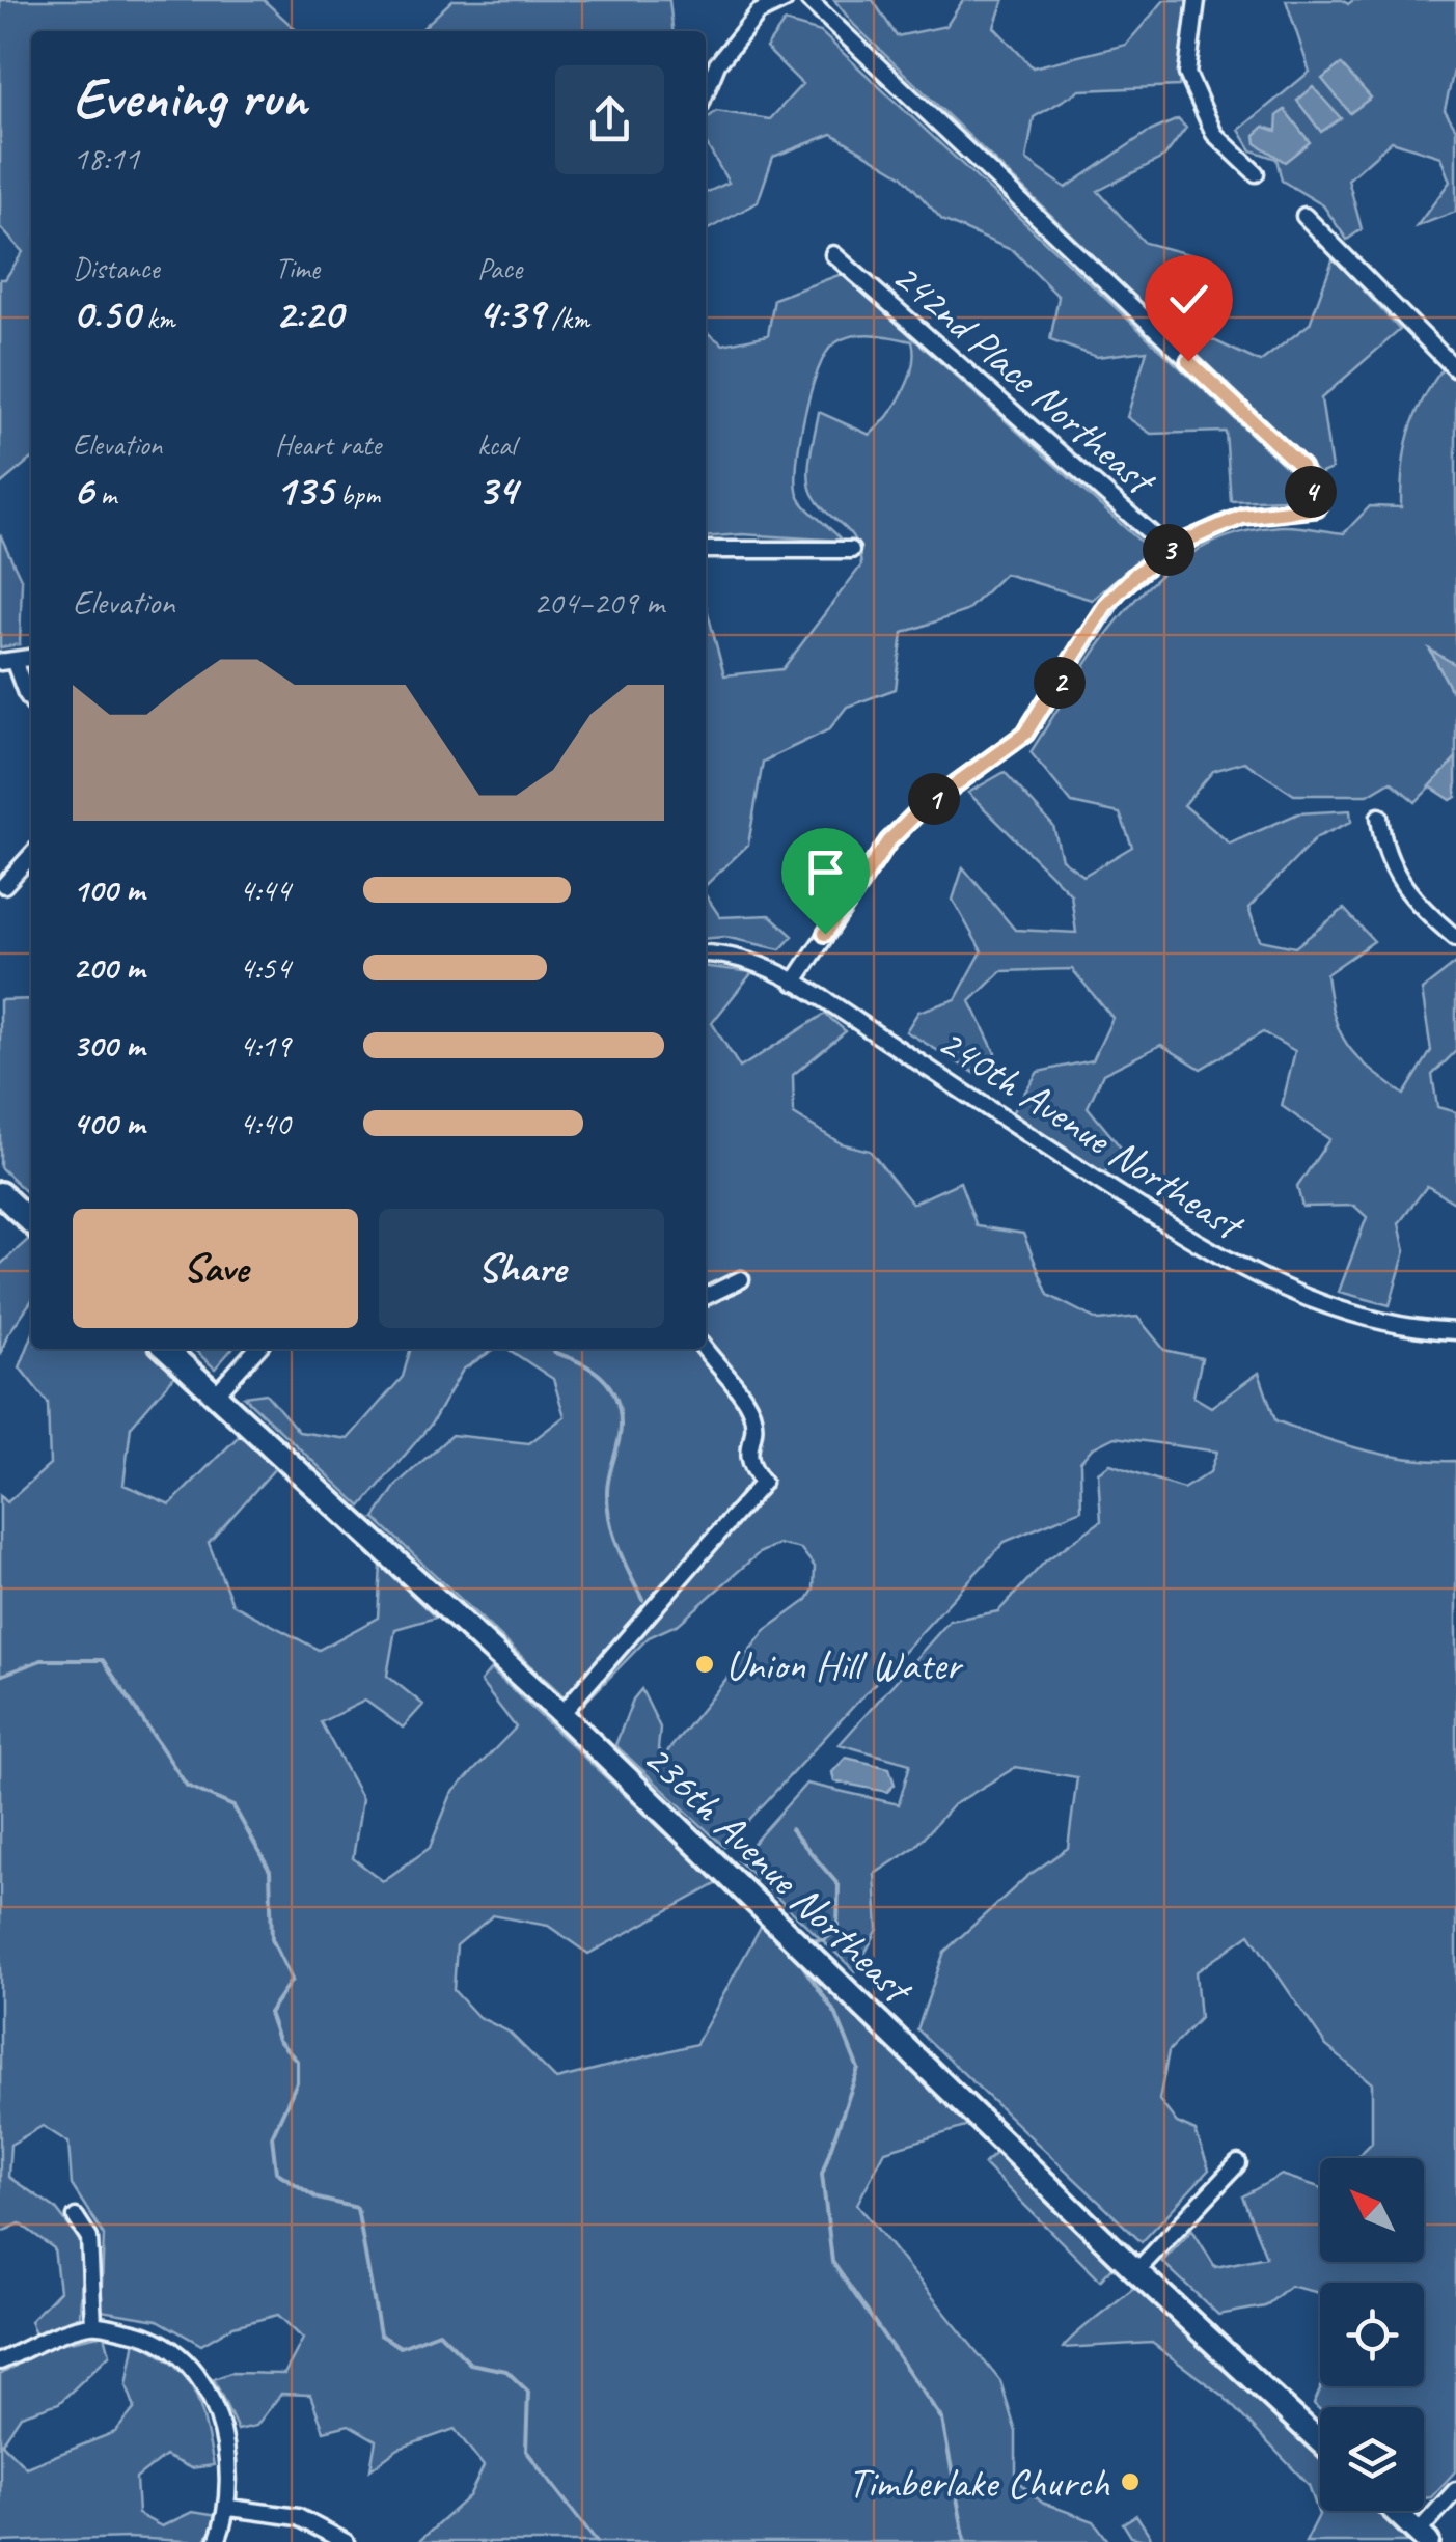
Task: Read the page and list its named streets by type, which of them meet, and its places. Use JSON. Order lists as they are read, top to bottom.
{
  "streets": {
    "street": ["242nd Place Northeast", "240th Avenue Northeast", "236th Avenue Northeast"]
  },
  "places": ["Union Hill Water", "Timberlake Church"],
  "north": "top left",
  "page": {
    "heading": ["Evening run", "18:11"],
    "stats": [
      ["Distance", "0.50 km"],
      ["Time", "2:20"],
      ["Pace", "4:39 /km"],
      ["Elevation", "6 m"],
      ["Heart rate", "135 bpm"],
      ["kcal", "34"]
    ],
    "pins": [
      "4",
      "3",
      "2",
      "1"
    ],
    "chart": ["Elevation", "204–209 m"],
    "list": [
      {
        "name": "100 m",
        "note": "4:44"
      },
      {
        "name": "200 m",
        "note": "4:54"
      },
      {
        "name": "300 m",
        "note": "4:19"
      },
      {
        "name": "400 m",
        "note": "4:40"
      }
    ],
    "buttons": ["Save", "Share"]
  }
}
